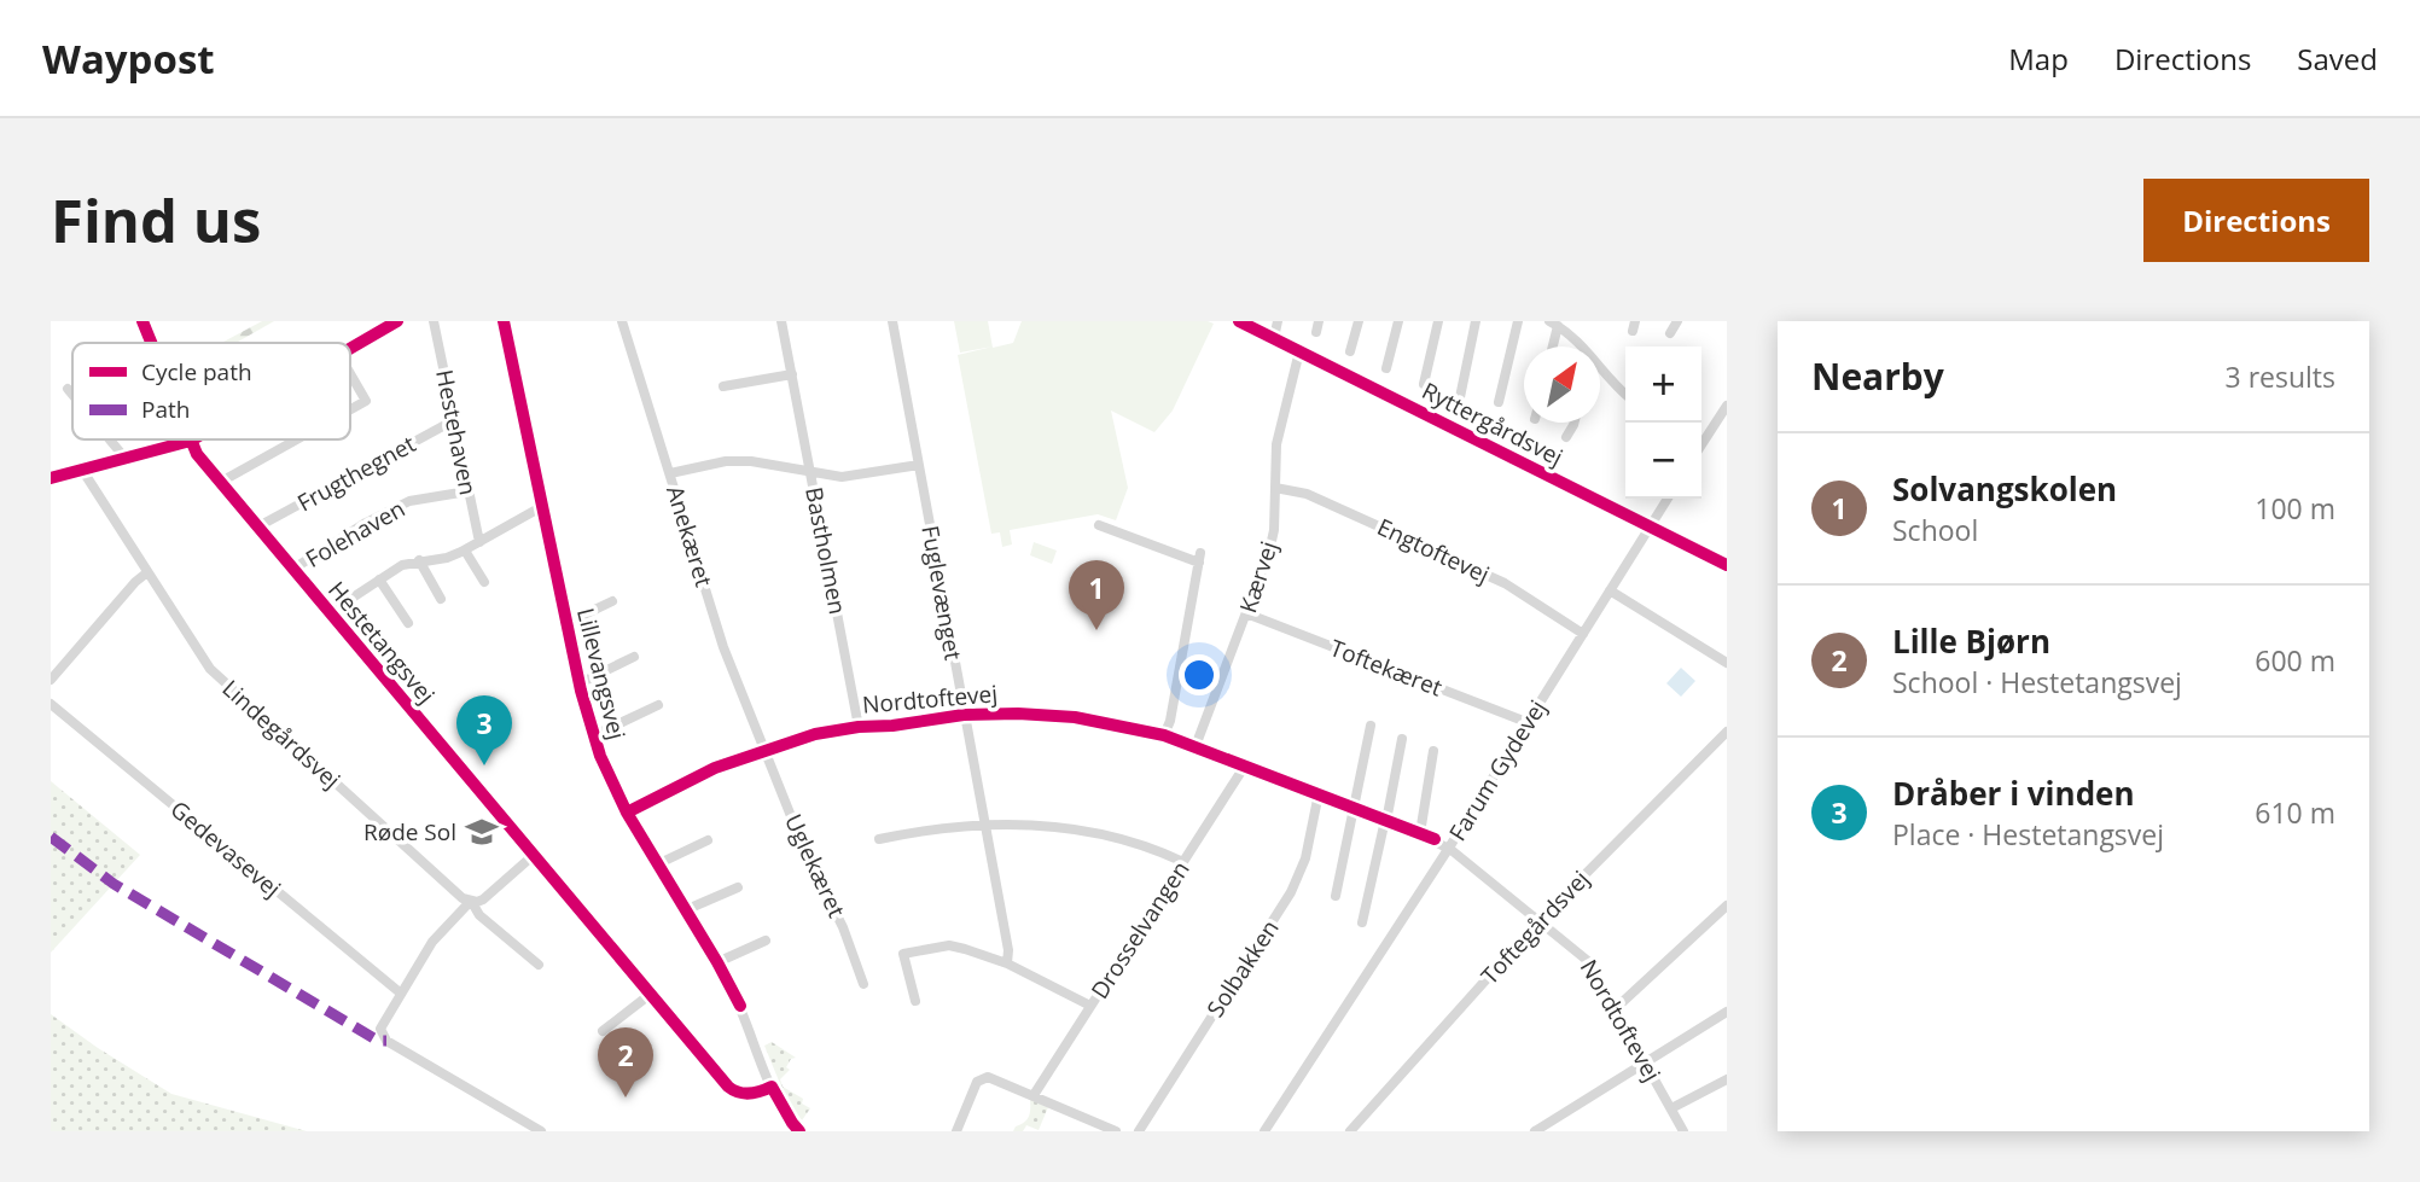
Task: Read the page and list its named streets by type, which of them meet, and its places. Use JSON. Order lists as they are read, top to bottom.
{
  "streets": {
    "street": [
      "Ryttergårdsvej",
      "Hestehaven",
      "Frugthegnet",
      "Folehaven",
      "Anekæret",
      "Bastholmen",
      "Engtoftevej",
      "Kærvej",
      "Fuglevænget",
      "Hestetangsvej",
      "Toftekæret",
      "Lillevangsvej",
      "Nordtoftevej",
      "Lindegårdsvej",
      "Farum Gydevej",
      "Gedevasevej",
      "Uglekæret",
      "Toftegårdsvej",
      "Drosselvangen",
      "Solbakken"
    ]
  },
  "crossings": [
    ["Ryttergårdsvej", "Kærvej"],
    ["Ryttergårdsvej", "Farum Gydevej"],
    ["Hestehaven", "Frugthegnet"],
    ["Hestehaven", "Folehaven"],
    ["Frugthegnet", "Hestetangsvej"],
    ["Folehaven", "Hestetangsvej"],
    ["Anekæret", "Nordtoftevej"],
    ["Anekæret", "Uglekæret"],
    ["Bastholmen", "Nordtoftevej"],
    ["Engtoftevej", "Kærvej"],
    ["Engtoftevej", "Farum Gydevej"],
    ["Kærvej", "Toftekæret"],
    ["Kærvej", "Nordtoftevej"],
    ["Fuglevænget", "Nordtoftevej"],
    ["Hestetangsvej", "Lillevangsvej"],
    ["Toftekæret", "Farum Gydevej"],
    ["Lillevangsvej", "Nordtoftevej"],
    ["Nordtoftevej", "Farum Gydevej"],
    ["Nordtoftevej", "Uglekæret"],
    ["Nordtoftevej", "Toftegårdsvej"],
    ["Nordtoftevej", "Drosselvangen"],
    ["Nordtoftevej", "Solbakken"]
  ],
  "places": {
    "school or university": ["Røde Sol"]
  },
  "legend": ["Cycle path", "Path"],
  "north": "top right",
  "page": {
    "header": "Waypost",
    "nav": ["Map", "Directions", "Saved"],
    "buttons": "Directions",
    "title": "Find us",
    "heading": ["Nearby", "3 results"],
    "map_buttons": ["+", "−"],
    "list": [
      {
        "mark": "1",
        "name": "Solvangskolen",
        "note": "School",
        "value": "100 m"
      },
      {
        "mark": "2",
        "name": "Lille Bjørn",
        "note": "School · Hestetangsvej",
        "value": "600 m"
      },
      {
        "mark": "3",
        "name": "Dråber i vinden",
        "note": "Place · Hestetangsvej",
        "value": "610 m"
      }
    ],
    "pins": ["1", "3", "2"]
  }
}
